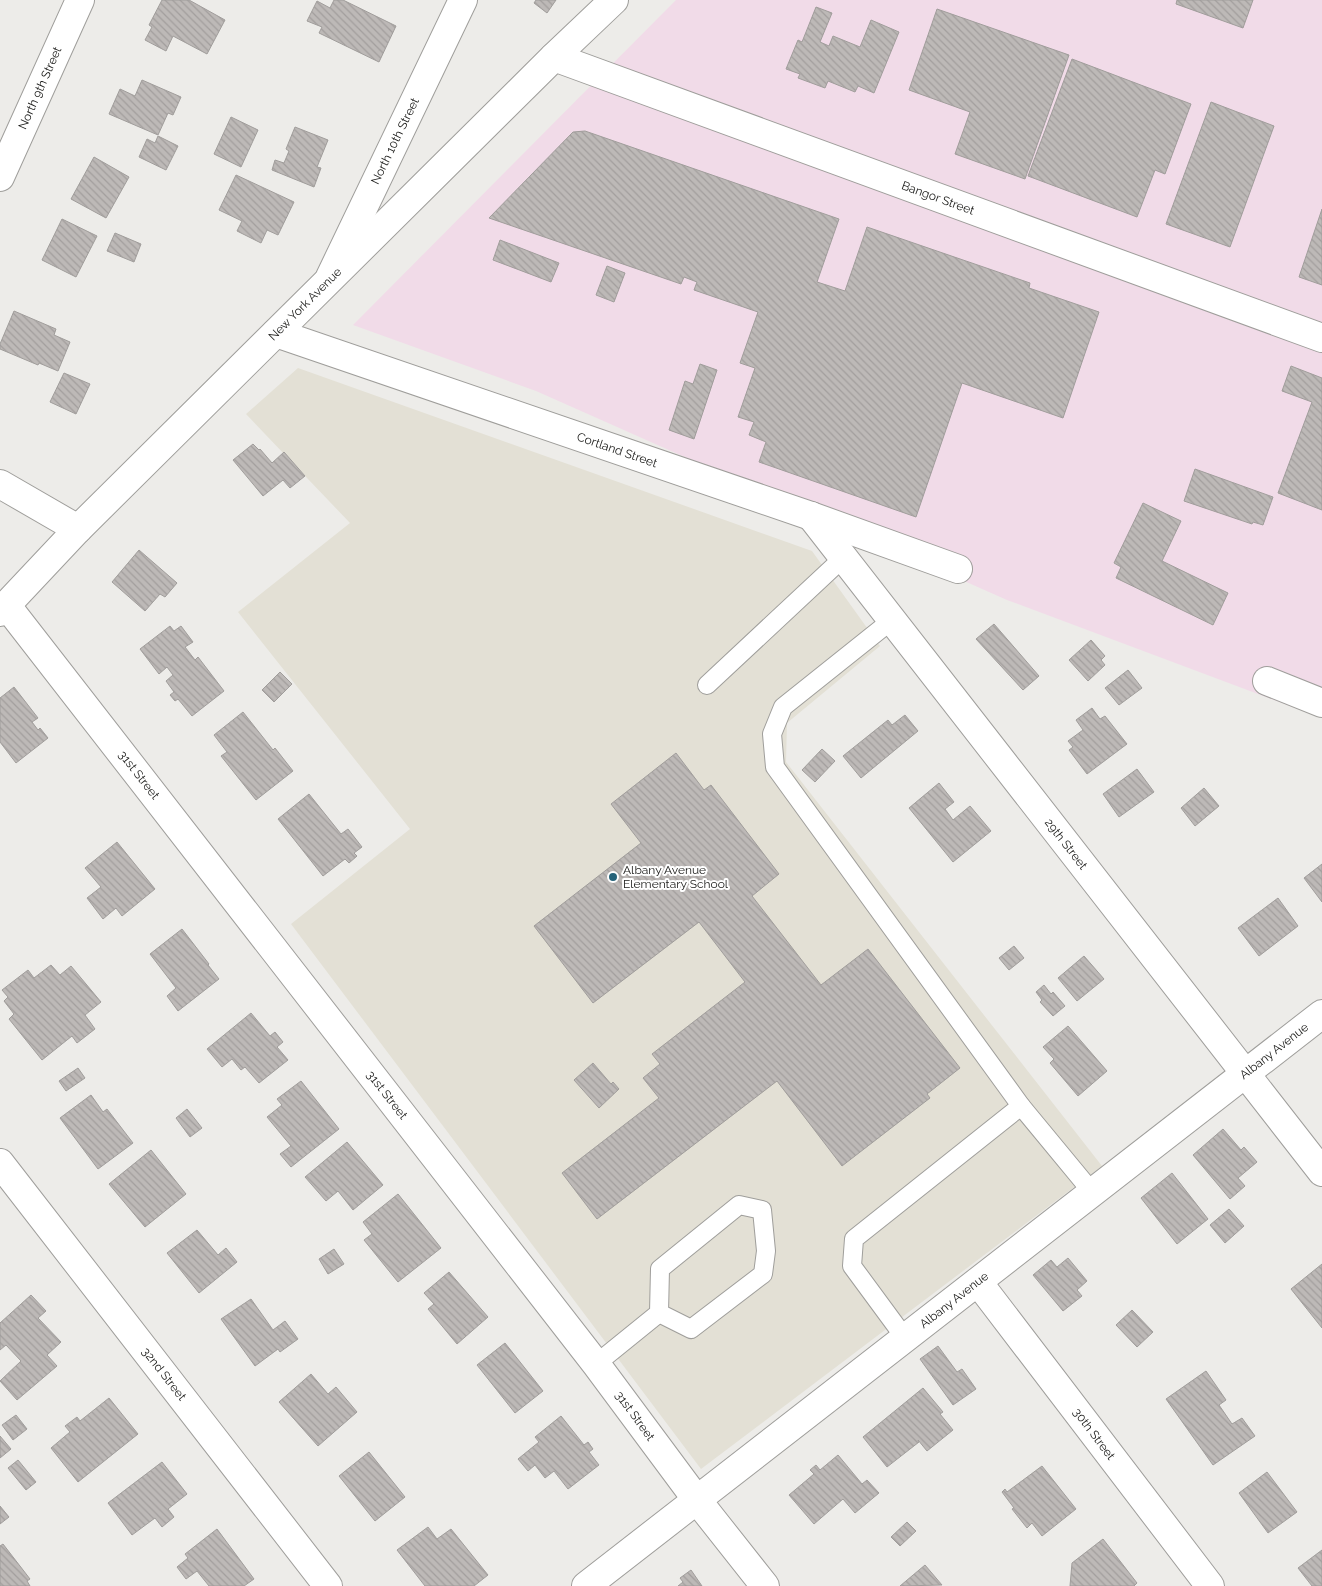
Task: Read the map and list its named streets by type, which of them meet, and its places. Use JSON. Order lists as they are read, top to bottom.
{
  "streets": {
    "street": [
      "North 9th Street",
      "North 10th Street",
      "Bangor Street",
      "New York Avenue",
      "Cortland Street",
      "31st Street",
      "29th Street",
      "Albany Avenue",
      "32nd Street",
      "30th Street"
    ]
  },
  "crossings": [
    ["North 10th Street", "New York Avenue"],
    ["Bangor Street", "New York Avenue"],
    ["New York Avenue", "Cortland Street"],
    ["New York Avenue", "31st Street"],
    ["Cortland Street", "29th Street"],
    ["31st Street", "Albany Avenue"],
    ["29th Street", "Albany Avenue"],
    ["Albany Avenue", "30th Street"]
  ],
  "places": ["Albany Avenue Elementary School"]
}
